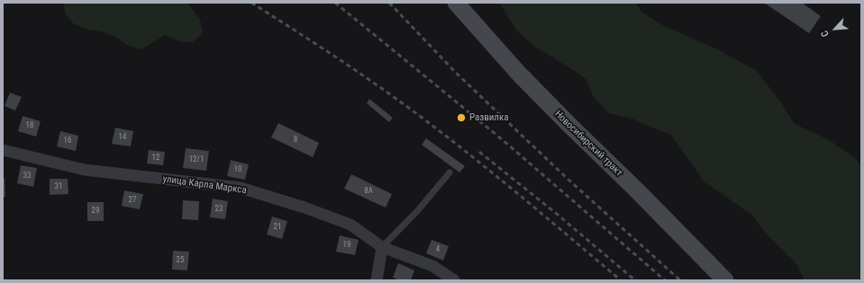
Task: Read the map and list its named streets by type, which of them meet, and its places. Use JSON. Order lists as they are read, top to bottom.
{
  "streets": {
    "main road": ["Новосибирский тракт"],
    "street": ["улица Карла Маркса"]
  },
  "places": ["Развилка"],
  "house_numbers": [
    "18",
    "14",
    "8",
    "16",
    "12",
    "12/1",
    "10",
    "33",
    "31",
    "8А",
    "27",
    "23",
    "29",
    "21",
    "19",
    "4",
    "25"
  ],
  "north": "bottom left"
}
